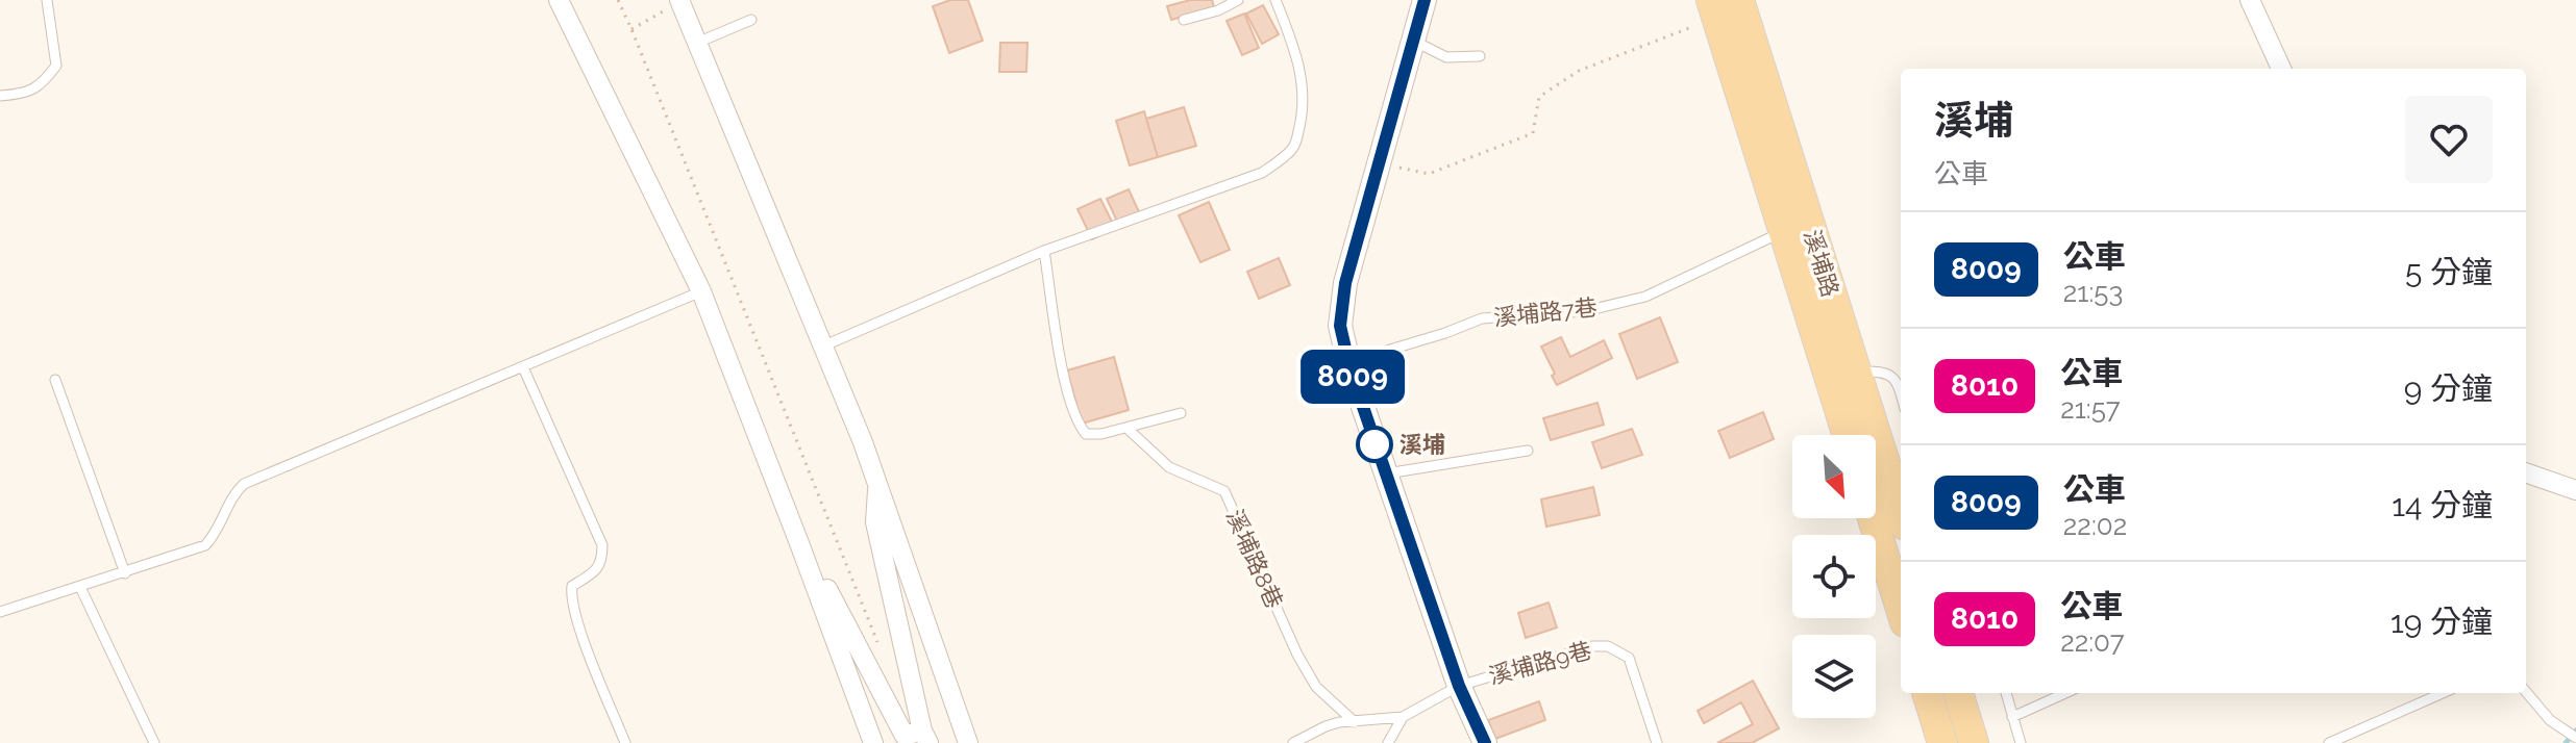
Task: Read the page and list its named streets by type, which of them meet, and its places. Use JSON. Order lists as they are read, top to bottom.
{
  "streets": {
    "main road": ["溪埔路"],
    "lane": ["溪埔路7巷", "溪埔路8巷", "溪埔路9巷"]
  },
  "crossings": [
    ["溪埔路", "溪埔路7巷"]
  ],
  "places": ["溪埔"],
  "lines": ["bus line 8009"],
  "north": "bottom right",
  "page": {
    "on_map": "8009",
    "heading": ["溪埔", "公車"],
    "list": [
      {
        "mark": "8009",
        "name": "公車",
        "note": "21:53",
        "value": "5 分鐘"
      },
      {
        "mark": "8010",
        "name": "公車",
        "note": "21:57",
        "value": "9 分鐘"
      },
      {
        "mark": "8009",
        "name": "公車",
        "note": "22:02",
        "value": "14 分鐘"
      },
      {
        "mark": "8010",
        "name": "公車",
        "note": "22:07",
        "value": "19 分鐘"
      }
    ]
  }
}
